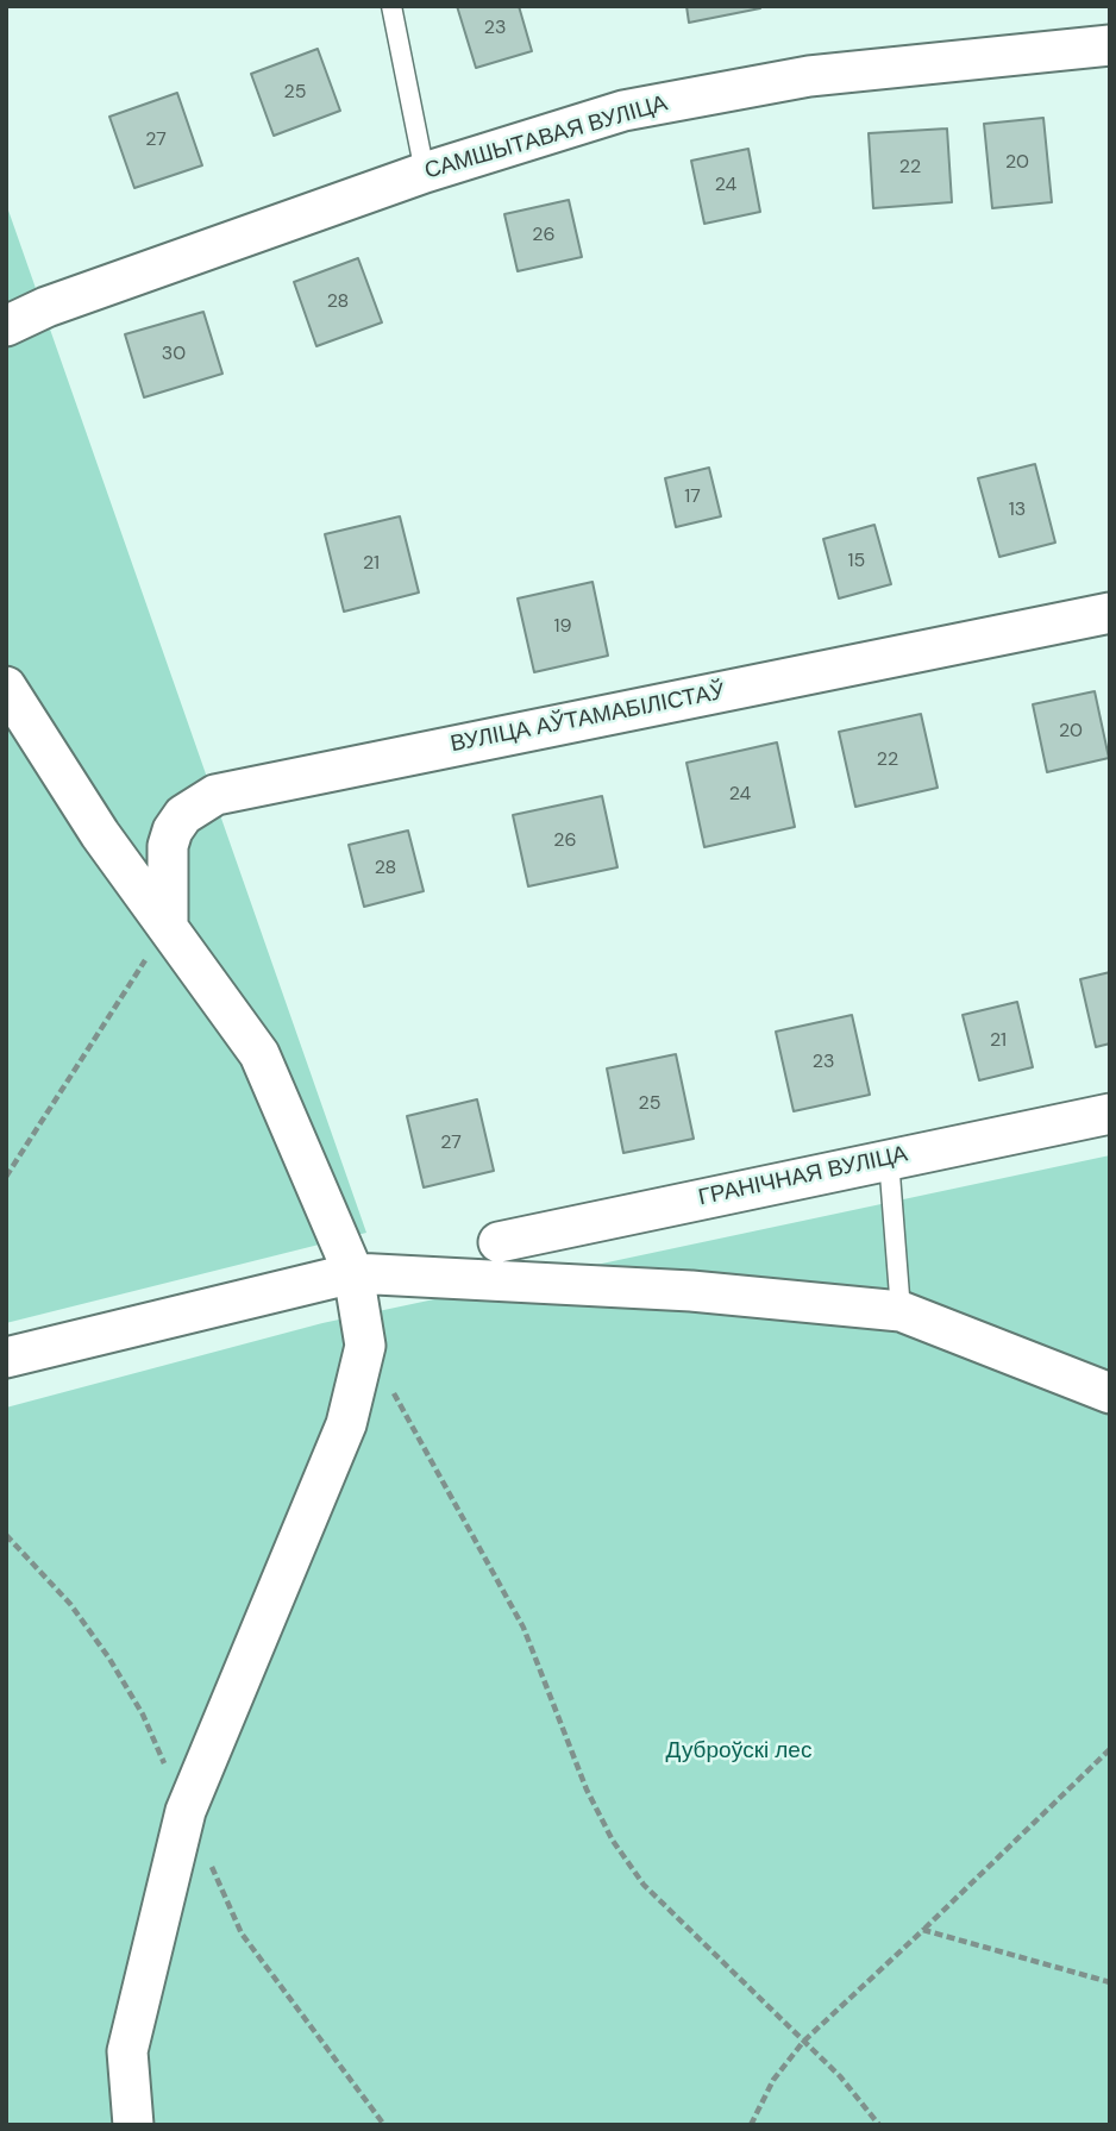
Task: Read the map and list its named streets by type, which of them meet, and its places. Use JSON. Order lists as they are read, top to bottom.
{
  "streets": {
    "street": ["САМШЫТАВАЯ ВУЛІЦА", "ВУЛІЦА АЎТАМАБІЛІСТАЎ", "ГРАНІЧНАЯ ВУЛІЦА"]
  },
  "parks": ["Дуброўскі лес"],
  "house_numbers": [
    "23",
    "25",
    "27",
    "20",
    "22",
    "24",
    "26",
    "28",
    "30",
    "17",
    "13",
    "15",
    "21",
    "19",
    "20",
    "22",
    "24",
    "26",
    "28",
    "21",
    "23",
    "25",
    "27"
  ]
}
